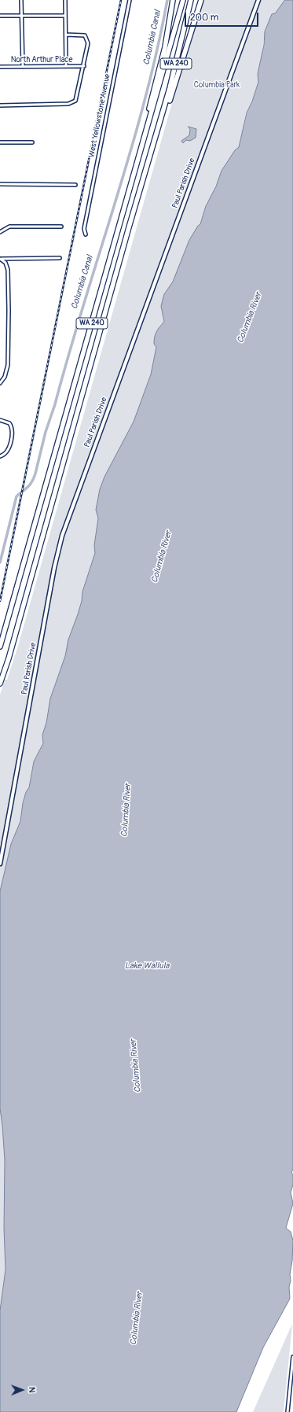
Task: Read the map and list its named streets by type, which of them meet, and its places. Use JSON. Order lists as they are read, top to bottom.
{
  "streets": {
    "highway": ["WA 240"],
    "street": ["North Arthur Place", "West Yellowstone Avenue", "Paul Parish Drive"]
  },
  "water": ["Columbia Canal", "Columbia River", "Lake Wallula"],
  "parks": ["Columbia Park"],
  "scale_bar": "200 m",
  "north": "right"
}
